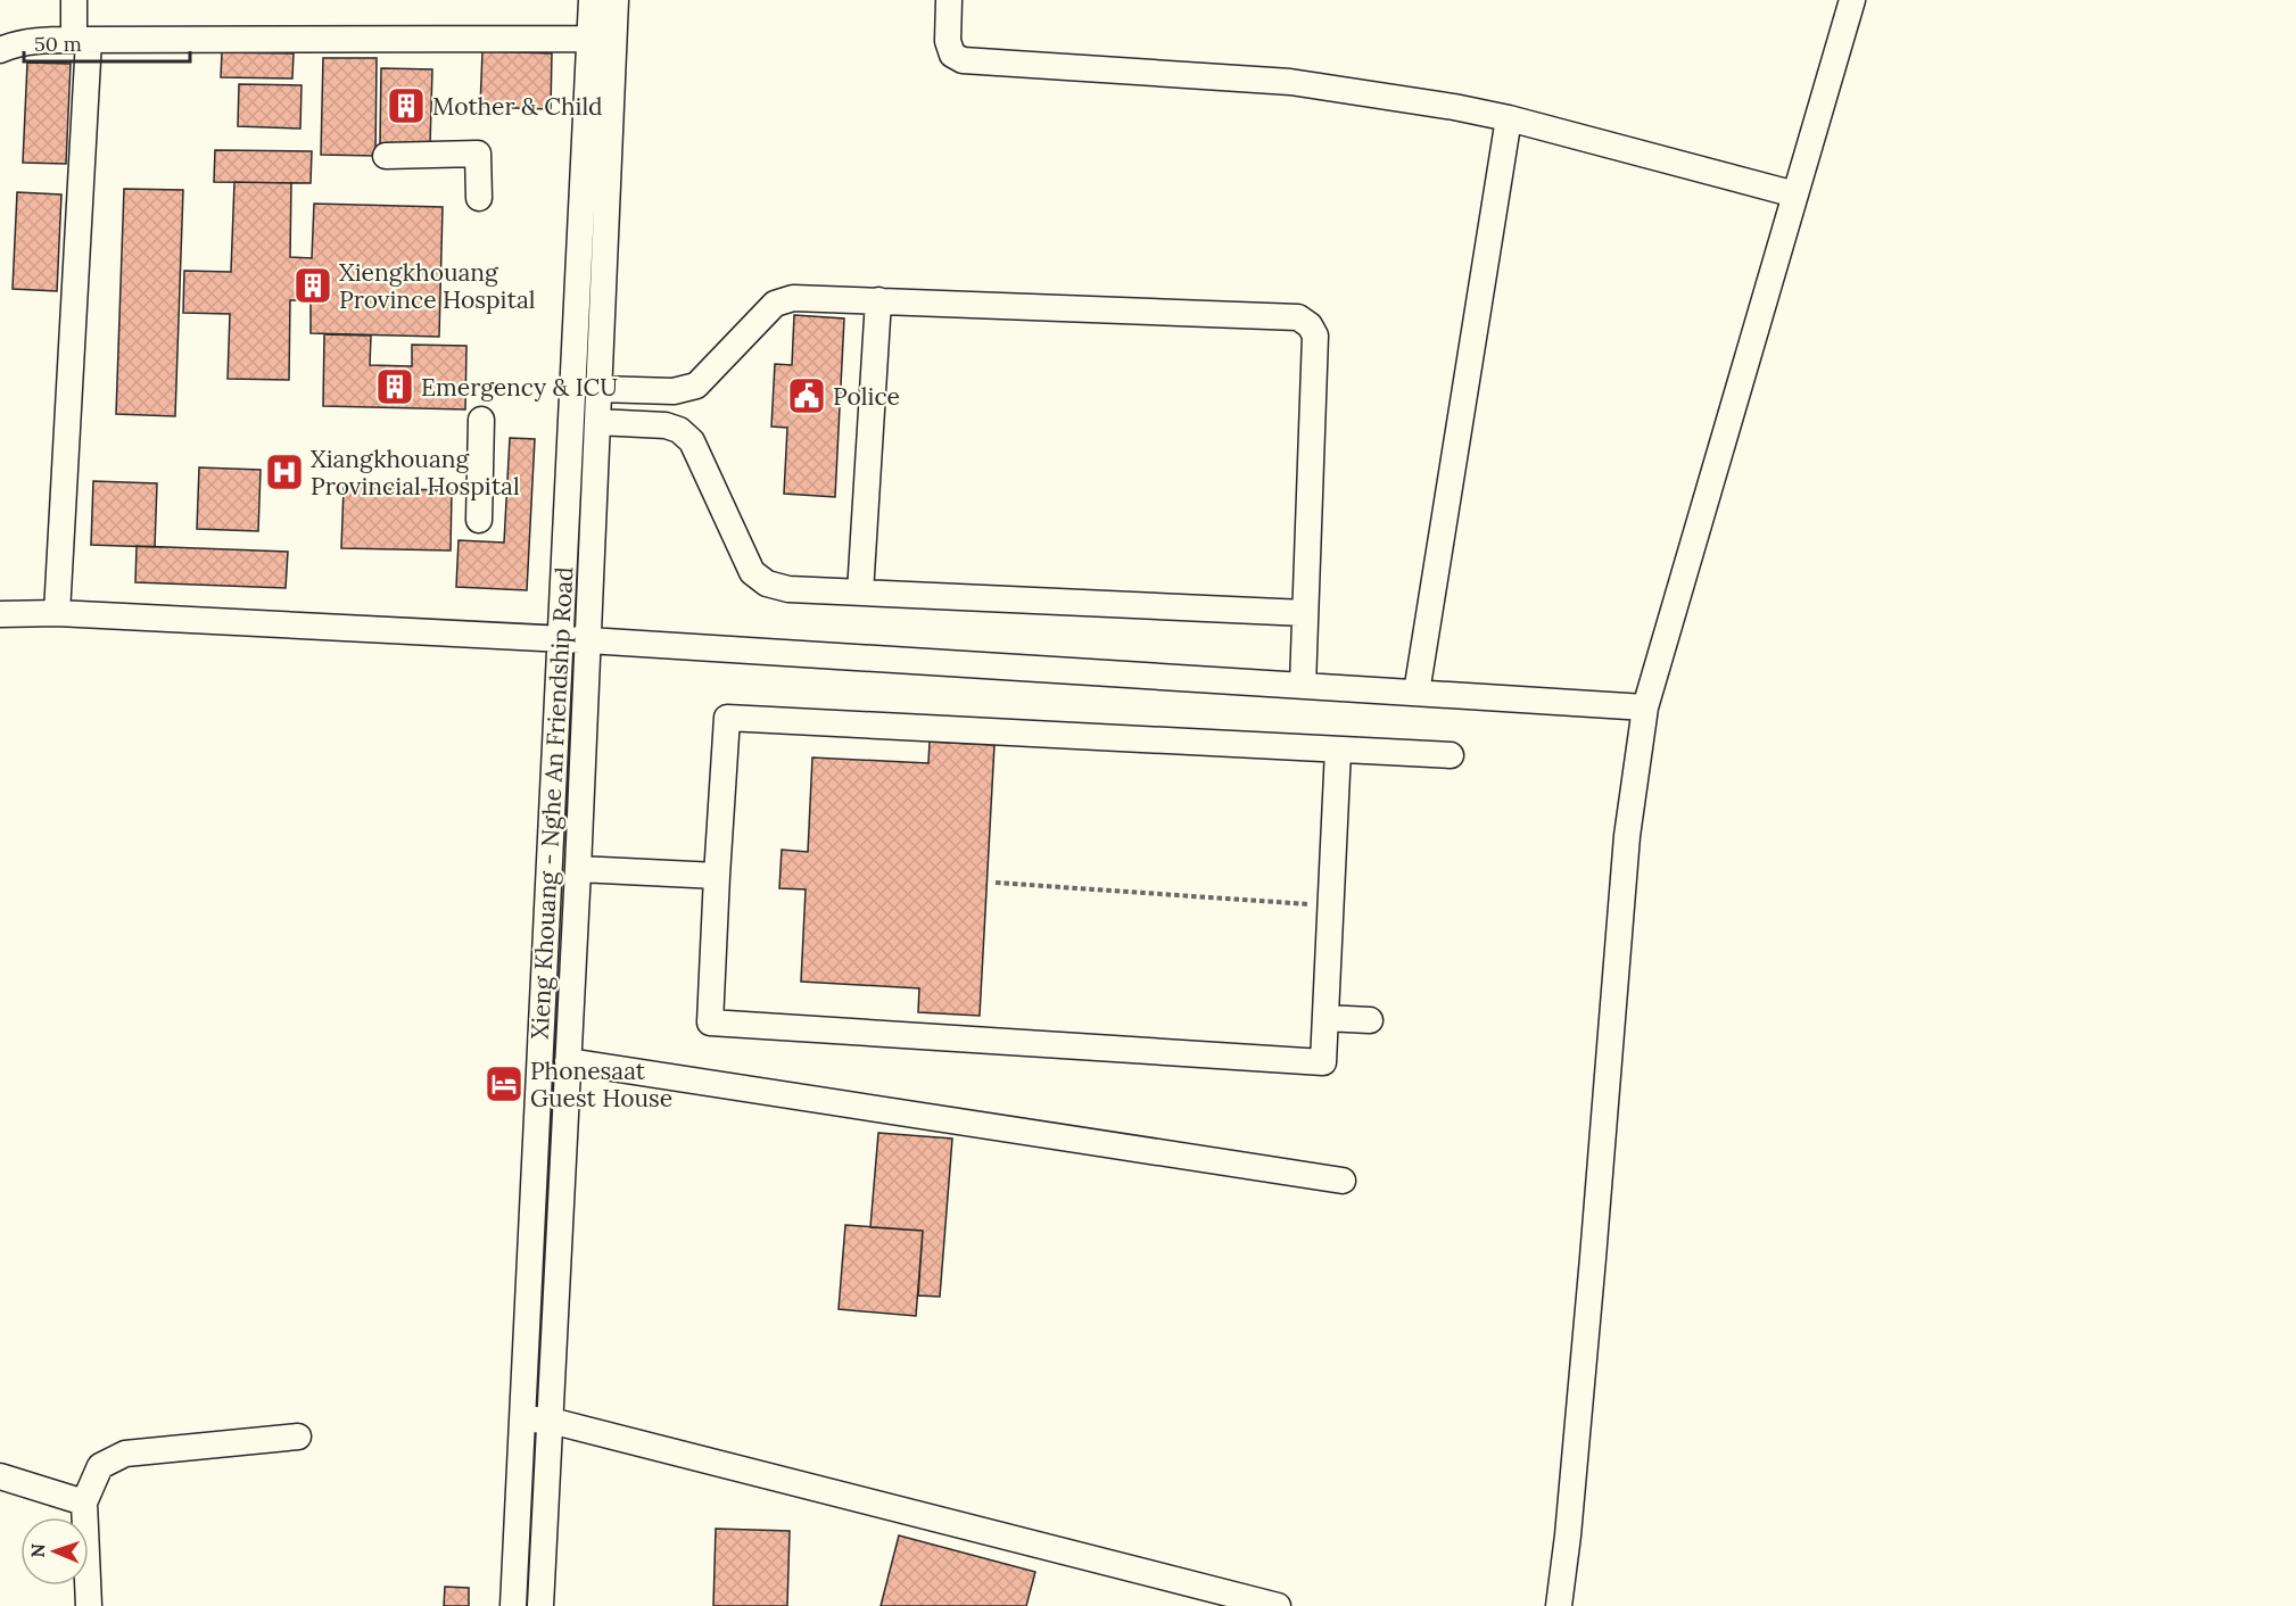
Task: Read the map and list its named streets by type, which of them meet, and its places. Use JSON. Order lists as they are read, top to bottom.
{
  "streets": {
    "street": ["Xieng Khouang - Nghe An Friendship Road"]
  },
  "places": {
    "building": ["Mother & Child", "Xiengkhouang Province Hospital", "Emergency & ICU"],
    "public building": ["Police"],
    "hospital": ["Xiangkhouang Provincial Hospital"],
    "hotel": ["Phonesaat Guest House"]
  },
  "scale_bar": "50 m",
  "north": "left"
}
